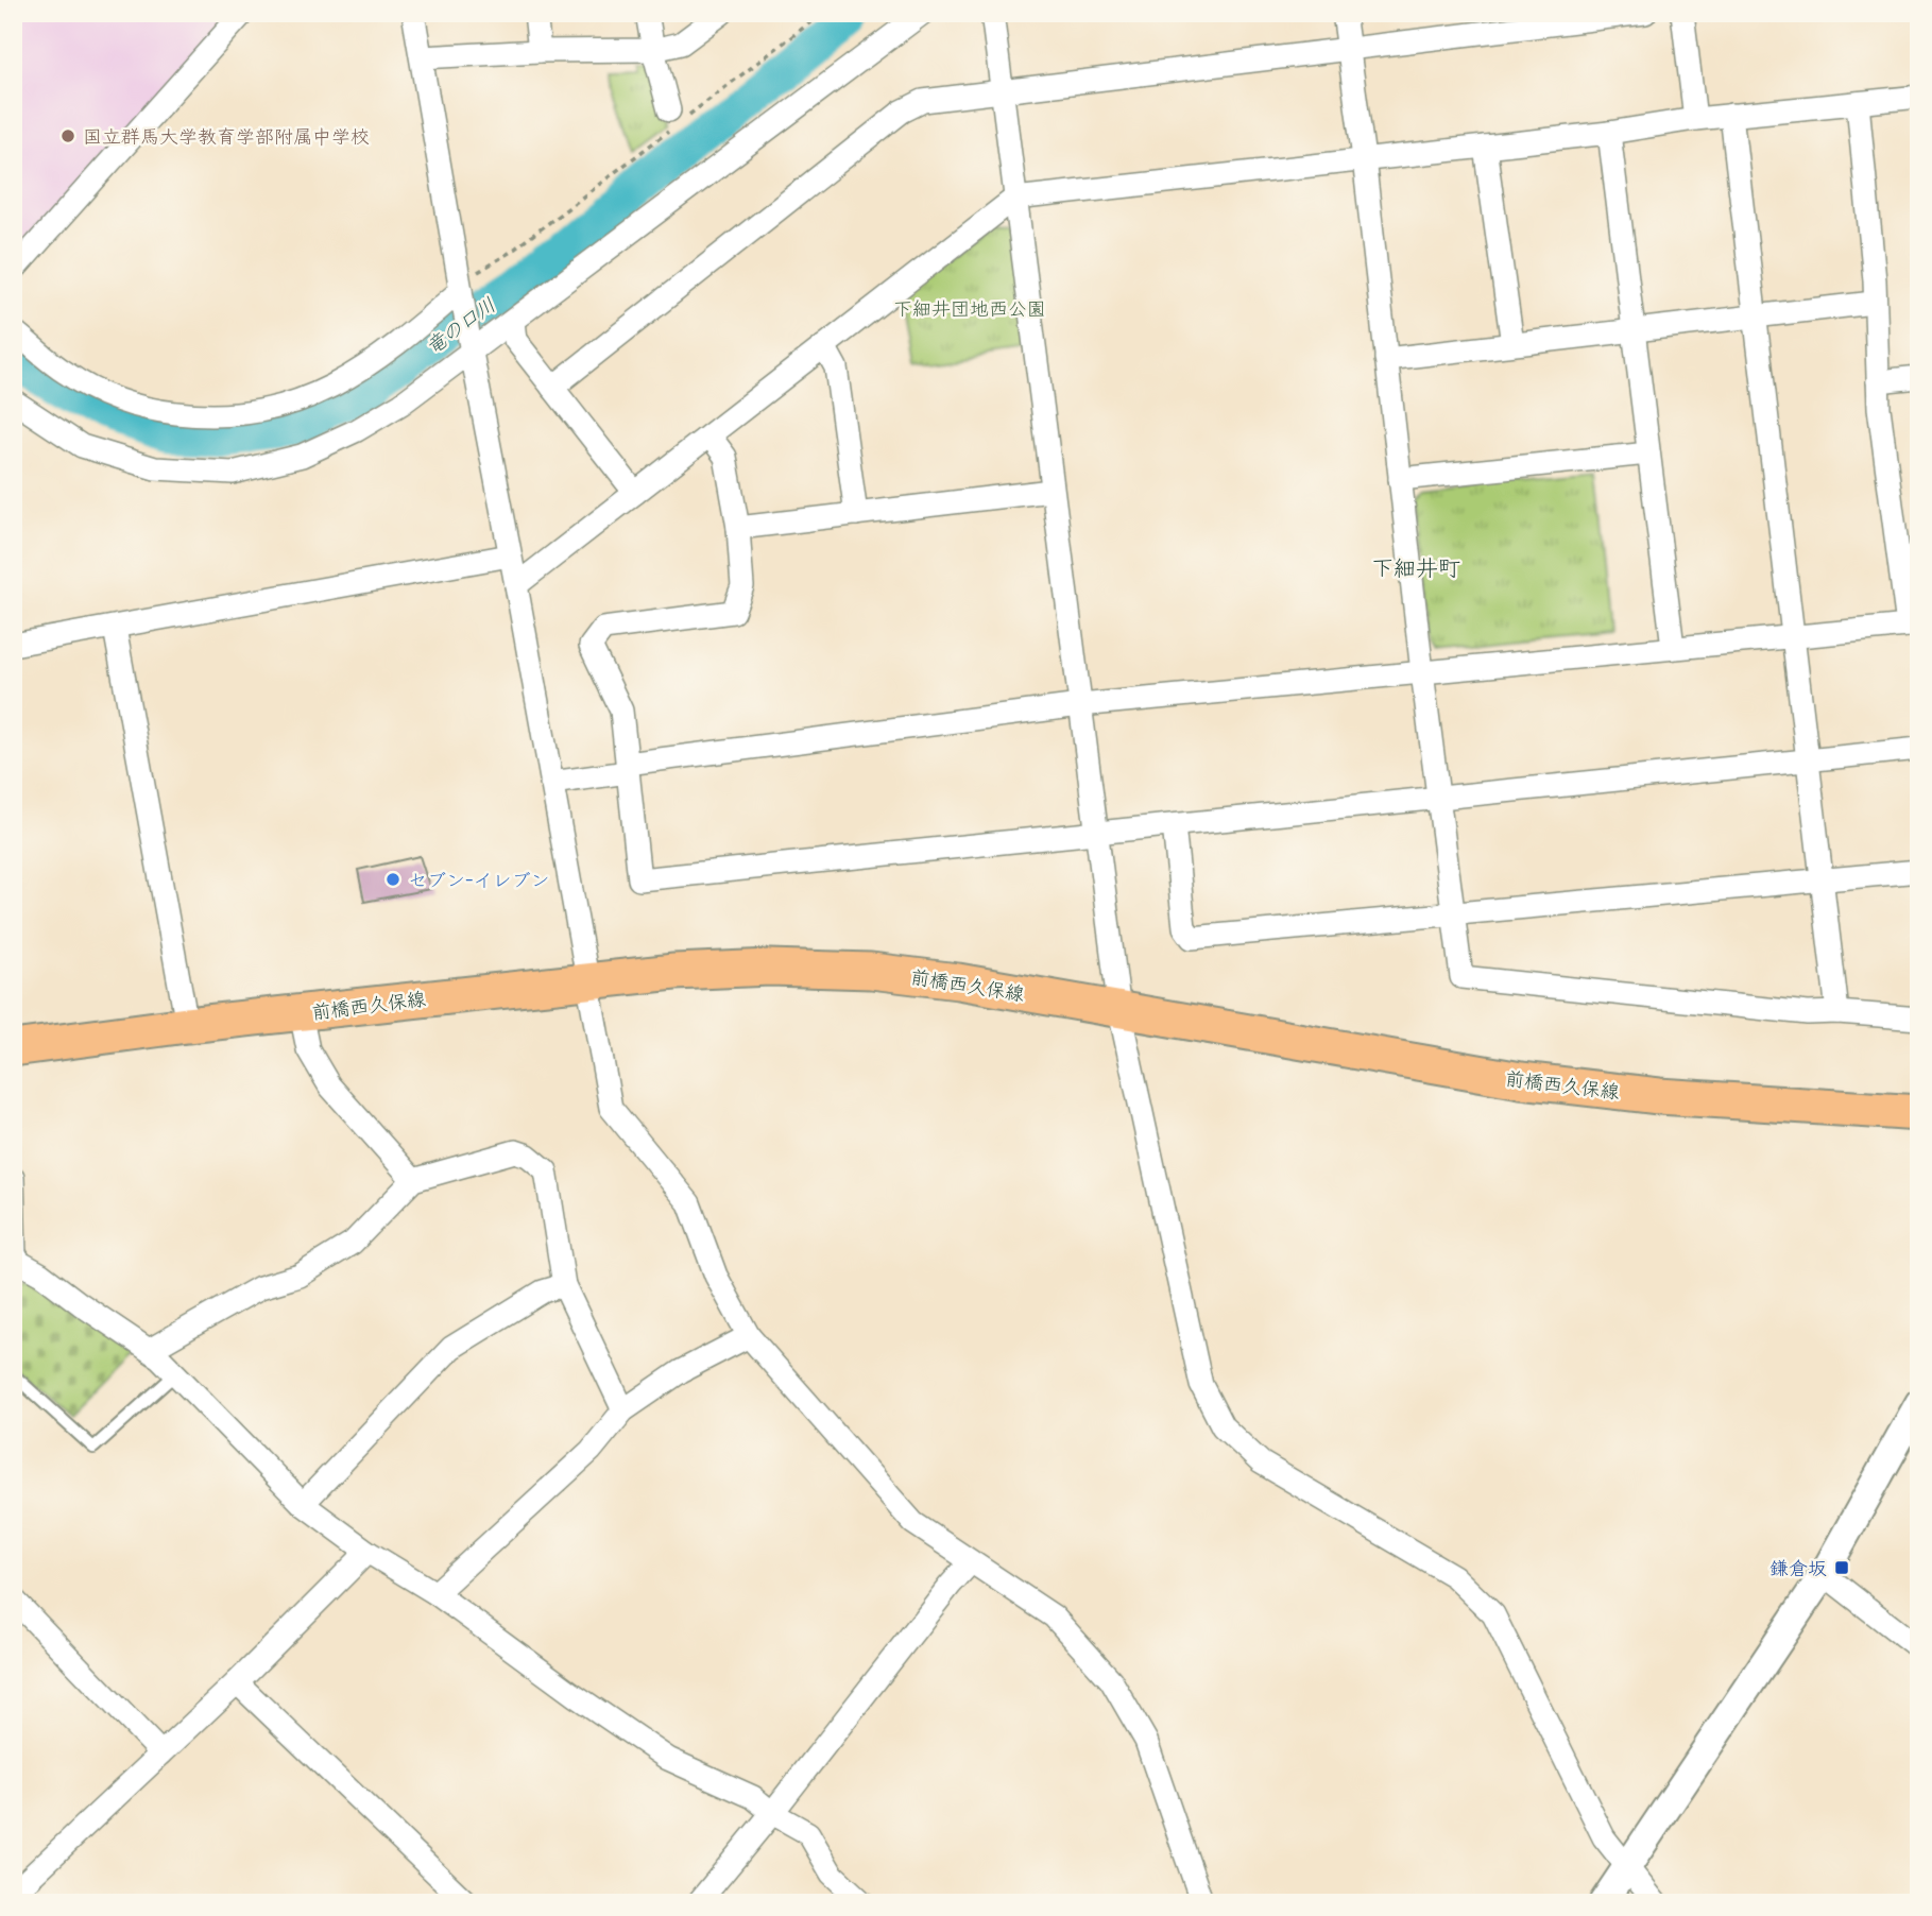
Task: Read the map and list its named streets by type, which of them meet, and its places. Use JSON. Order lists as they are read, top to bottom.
{
  "streets": {
    "main road": ["前橋西久保線"]
  },
  "districts": ["下細井町"],
  "water": ["竜の口川"],
  "parks": ["下細井団地西公園"],
  "places": {
    "other": ["国立群馬大学教育学部附属中学校", "セブン-イレブン"],
    "transit": ["鎌倉坂"]
  }
}
